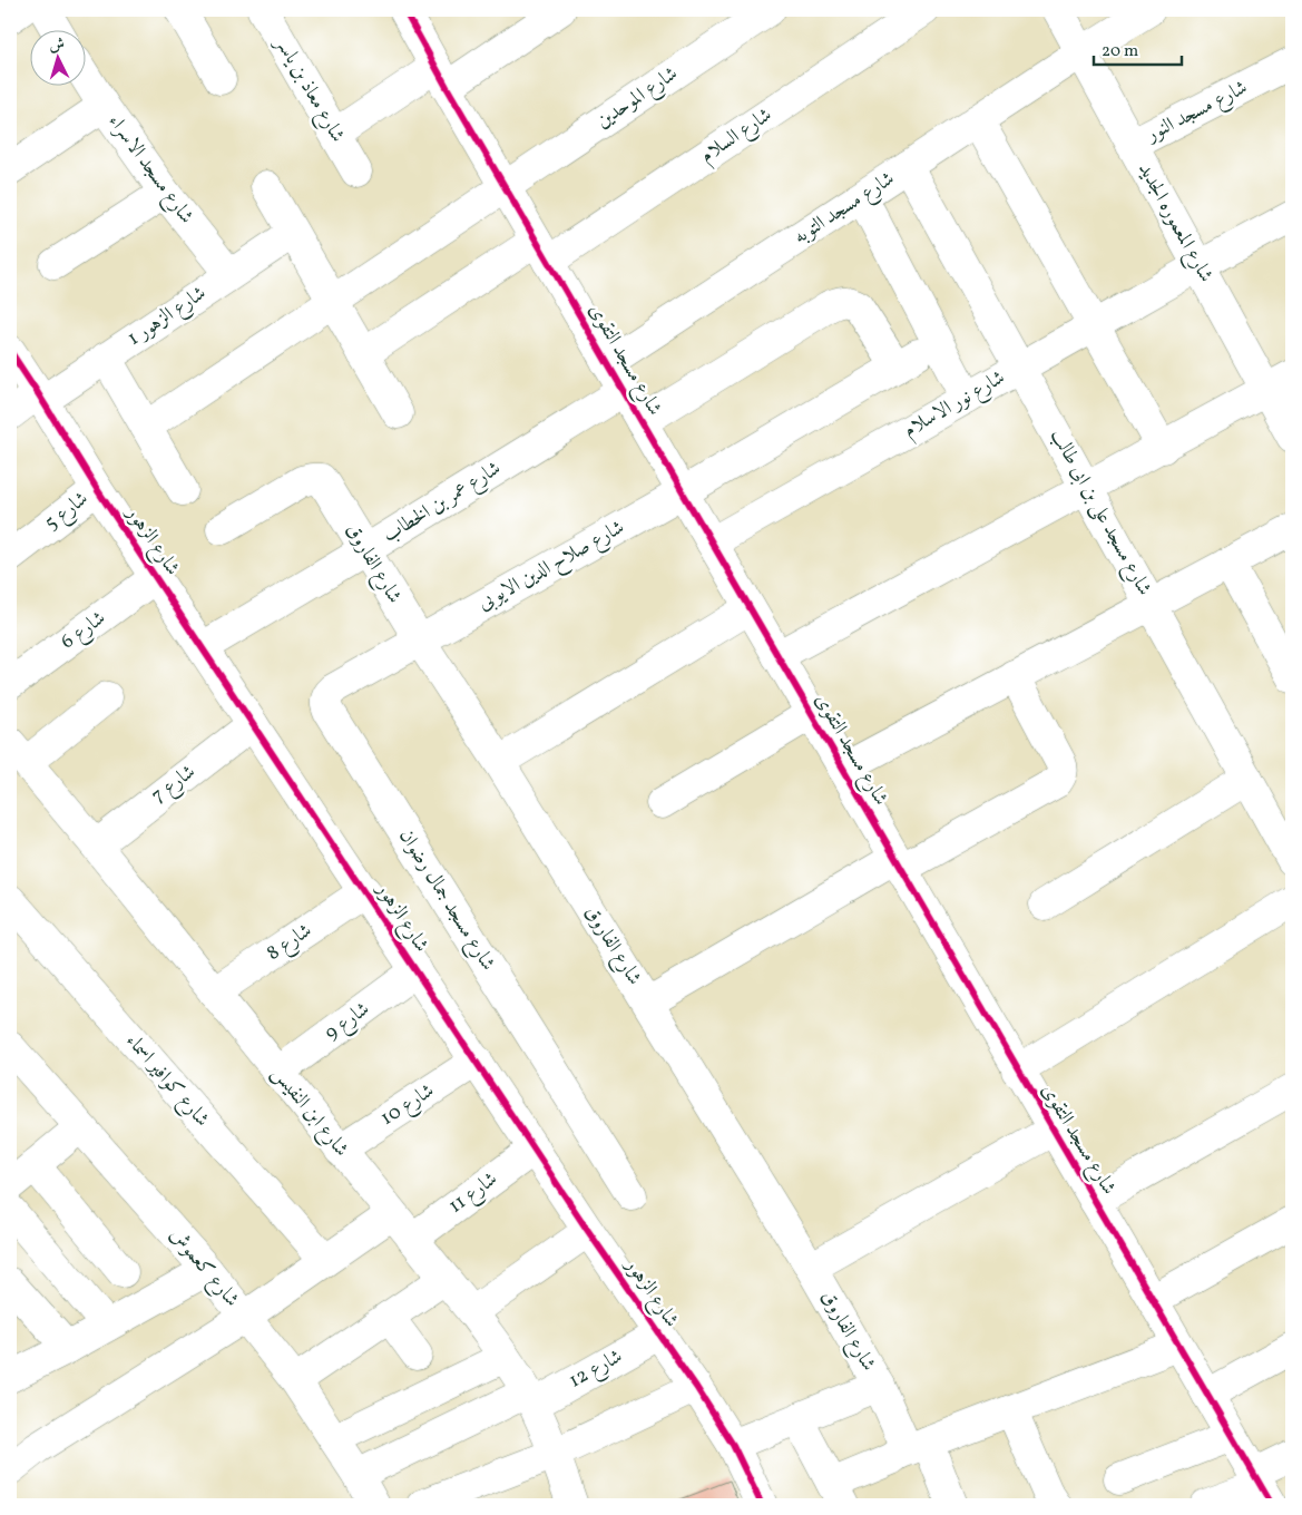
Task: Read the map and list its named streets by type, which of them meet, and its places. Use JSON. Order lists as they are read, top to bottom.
{
  "streets": {
    "street": [
      "شارع معاذ بن ياسر",
      "شارع الموحدين",
      "شارع مسجد النور",
      "شارع السلام",
      "شارع مسجد الاسراء",
      "شارع مسجد التوبه",
      "شارع المعموره الجديد",
      "شارع الزهور 1",
      "شارع مسجد التقوى",
      "شارع نور الاسلام",
      "شارع عمر بن الخطاب",
      "شارع 5",
      "شارع مسجد على بن ابى طالب",
      "شارع الزهور",
      "شارع الفاروق",
      "شارع صلاح الدين الايوبى",
      "شارع 6",
      "شارع 7",
      "شارع مسجد جمال رضوان",
      "شارع 8",
      "شارع 9",
      "شارع كوافير اسماء",
      "شارع 10",
      "شارع ابن النفيس",
      "شارع 11",
      "شارع كعموش",
      "شارع 12"
    ]
  },
  "crossings": [
    ["شارع الموحدين", "شارع مسجد التقوى"],
    ["شارع مسجد النور", "شارع المعموره الجديد"],
    ["شارع السلام", "شارع مسجد التقوى"],
    ["شارع مسجد الاسراء", "شارع الزهور 1"],
    ["شارع مسجد التوبه", "شارع المعموره الجديد"],
    ["شارع مسجد التوبه", "شارع مسجد التقوى"],
    ["شارع مسجد التوبه", "شارع مسجد على بن ابى طالب"],
    ["شارع المعموره الجديد", "شارع نور الاسلام"],
    ["شارع الزهور 1", "شارع الزهور"],
    ["شارع مسجد التقوى", "شارع نور الاسلام"],
    ["شارع مسجد التقوى", "شارع عمر بن الخطاب"],
    ["شارع مسجد التقوى", "شارع صلاح الدين الايوبى"],
    ["شارع نور الاسلام", "شارع مسجد على بن ابى طالب"],
    ["شارع عمر بن الخطاب", "شارع الزهور"],
    ["شارع عمر بن الخطاب", "شارع الفاروق"],
    ["شارع 5", "شارع الزهور"],
    ["شارع الزهور", "شارع 6"],
    ["شارع الزهور", "شارع 7"],
    ["شارع الزهور", "شارع 8"],
    ["شارع الزهور", "شارع 9"],
    ["شارع الزهور", "شارع 10"],
    ["شارع الزهور", "شارع 11"],
    ["شارع الزهور", "شارع 12"],
    ["شارع الفاروق", "شارع صلاح الدين الايوبى"],
    ["شارع الفاروق", "شارع مسجد جمال رضوان"],
    ["شارع صلاح الدين الايوبى", "شارع مسجد جمال رضوان"],
    ["شارع 7", "شارع ابن النفيس"],
    ["شارع 8", "شارع ابن النفيس"],
    ["شارع 9", "شارع ابن النفيس"],
    ["شارع 10", "شارع ابن النفيس"],
    ["شارع ابن النفيس", "شارع 11"],
    ["شارع ابن النفيس", "شارع 12"],
    ["شارع كعموش", "شارع 12"]
  ],
  "scale_bar": "20 m",
  "north": "top"
}
